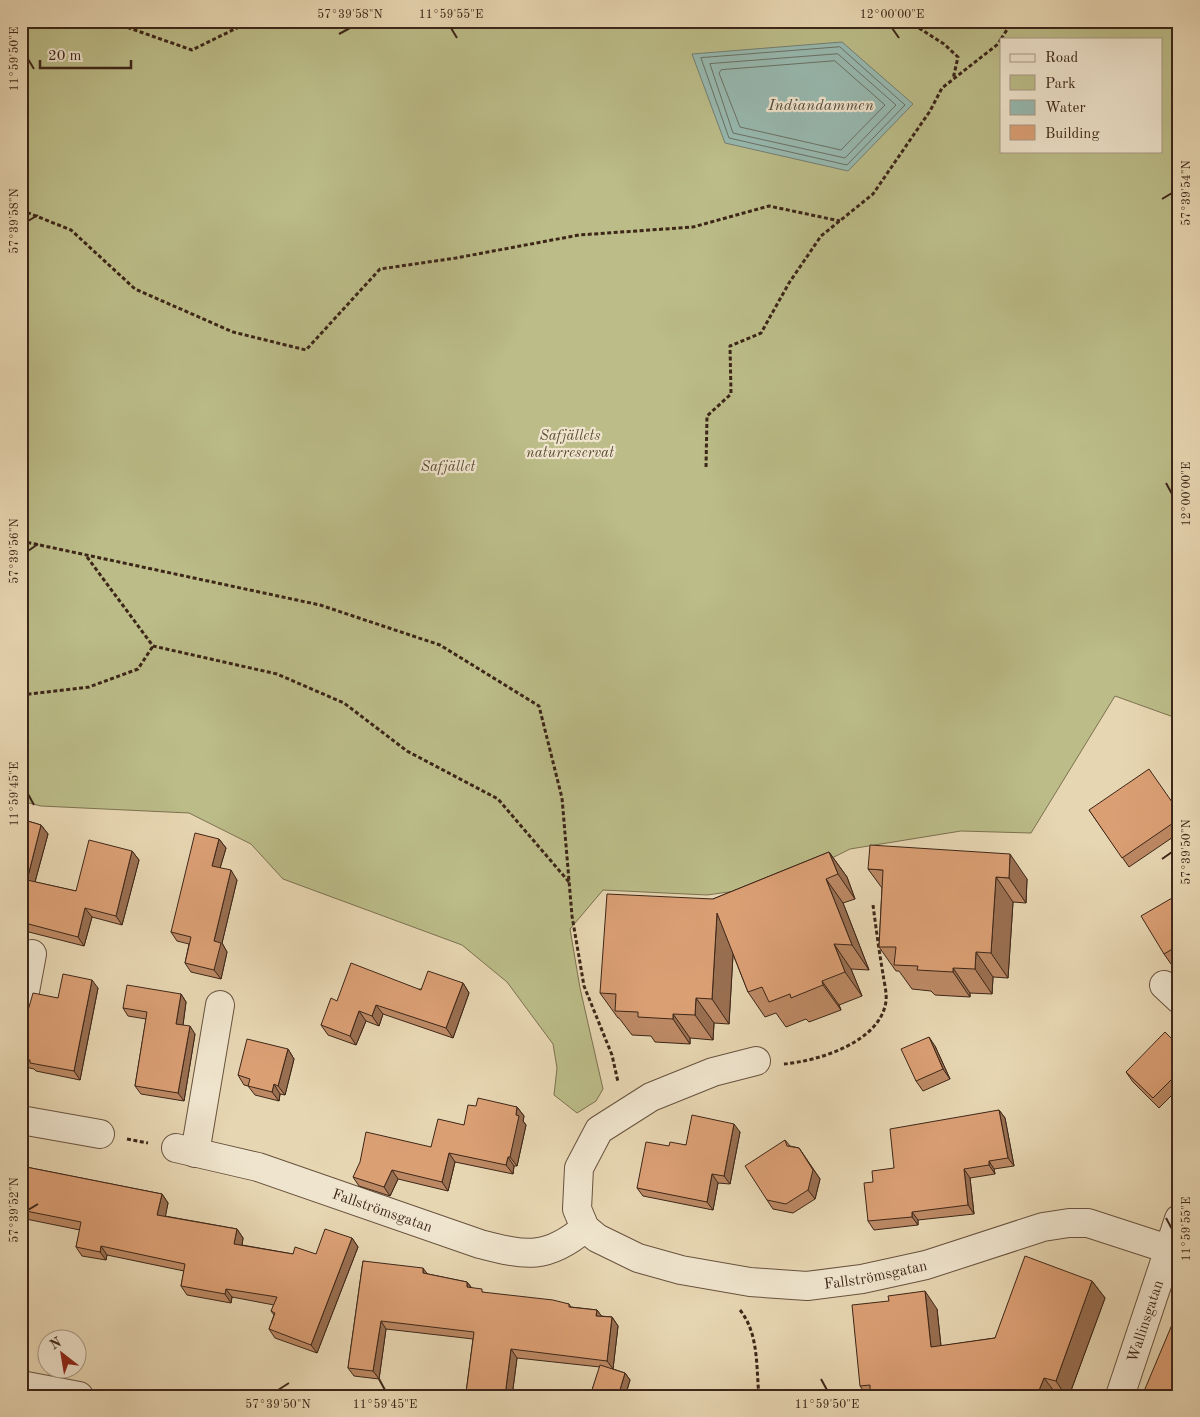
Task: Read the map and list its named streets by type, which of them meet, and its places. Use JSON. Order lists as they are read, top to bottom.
{
  "streets": {
    "street": ["Fallströmsgatan", "Wallinsgatan"]
  },
  "crossings": [
    ["Fallströmsgatan", "Wallinsgatan"]
  ],
  "water": ["Indiandammen"],
  "parks": ["Safjällets naturreservat", "Safjället"],
  "legend": [
    "Road",
    "Park",
    "Water",
    "Building"
  ],
  "scale_bar": "20 m",
  "north": "top left",
  "coordinates": [
    "57°39'58\"N",
    "11°59'55\"E",
    "12°00'00\"E",
    "11°59'50\"E",
    "57°39'54\"N",
    "57°39'56\"N",
    "11°59'45\"E",
    "57°39'50\"N",
    "57°39'52\"N"
  ]
}
